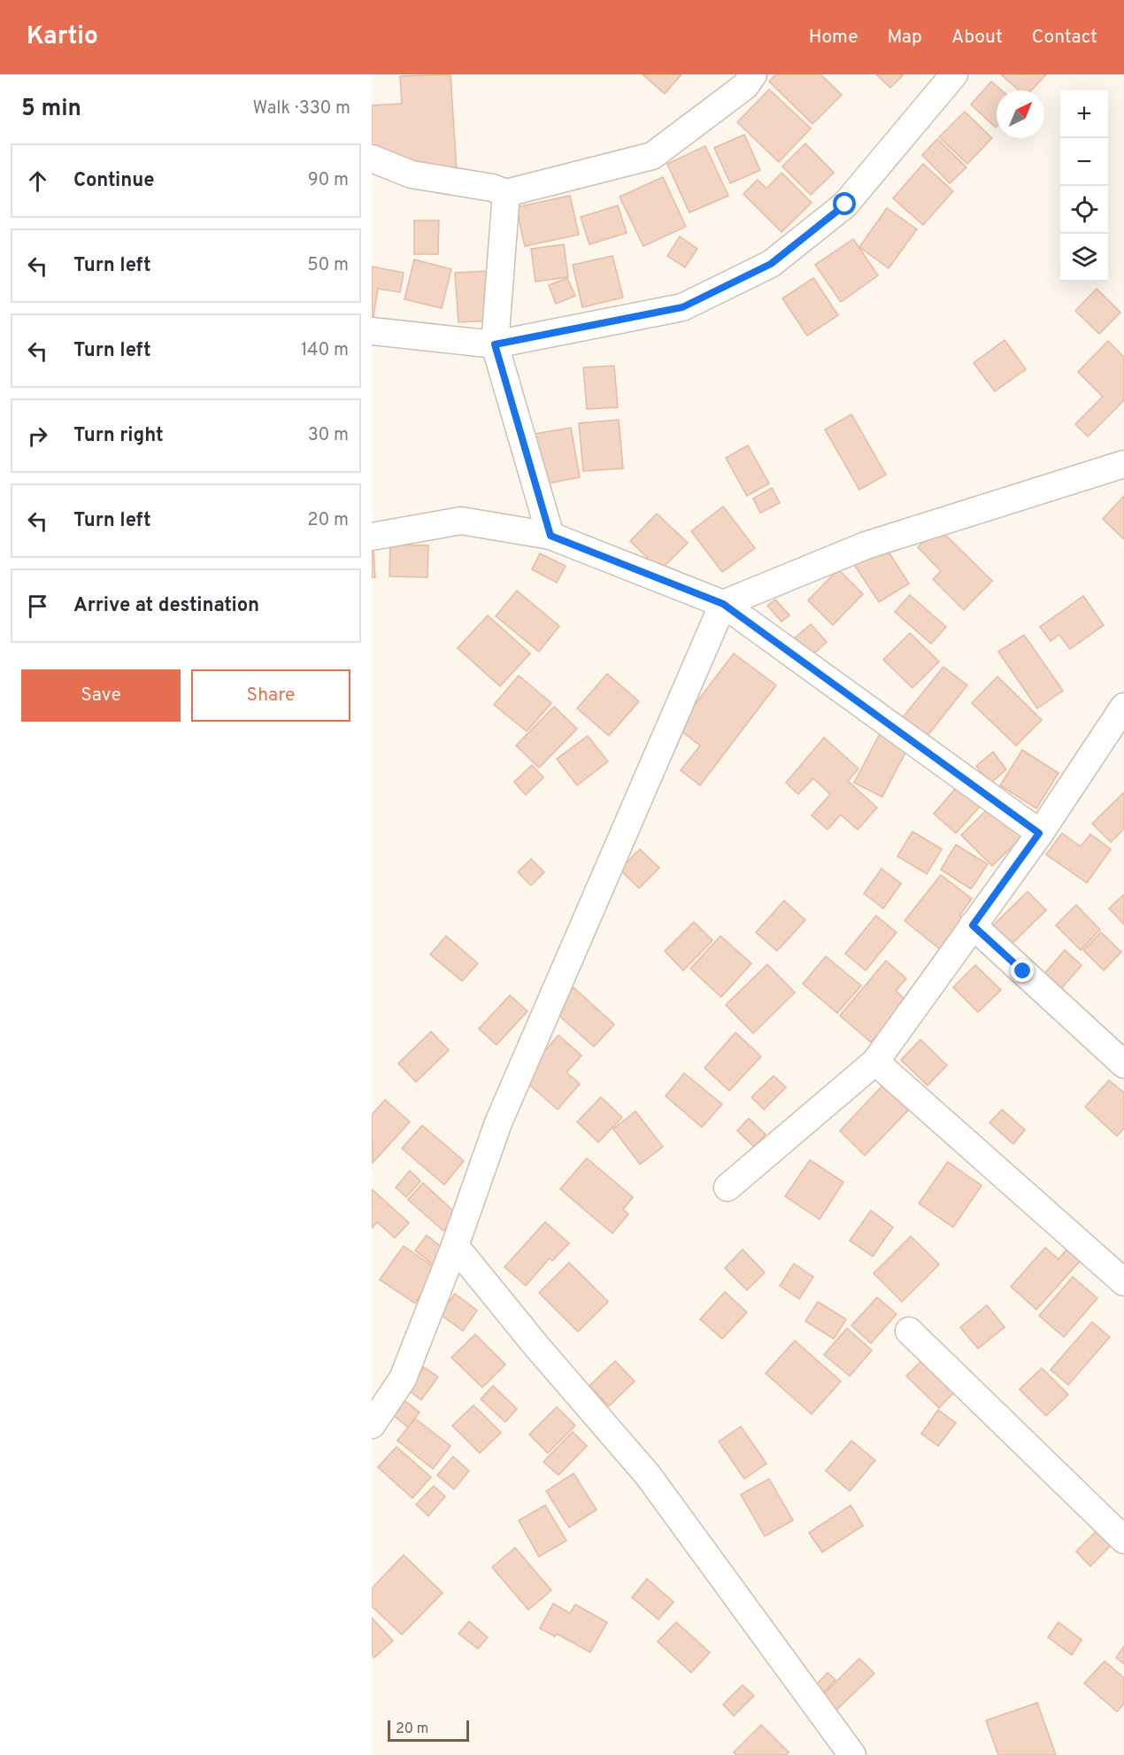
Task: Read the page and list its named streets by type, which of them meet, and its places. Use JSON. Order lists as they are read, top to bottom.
{
  "scale_bar": "20 m",
  "north": "top right",
  "page": {
    "header": "Kartio",
    "nav": [
      "Home",
      "Map",
      "About",
      "Contact"
    ],
    "heading": ["5 min", "Walk · 330 m"],
    "map_buttons": ["+", "−"],
    "list": [
      ["Continue", "90 m"],
      ["Turn left", "50 m"],
      ["Turn left", "140 m"],
      ["Turn right", "30 m"],
      ["Turn left", "20 m"],
      "Arrive at destination"
    ],
    "buttons": ["Save", "Share"],
    "scale": "20 m"
  }
}
